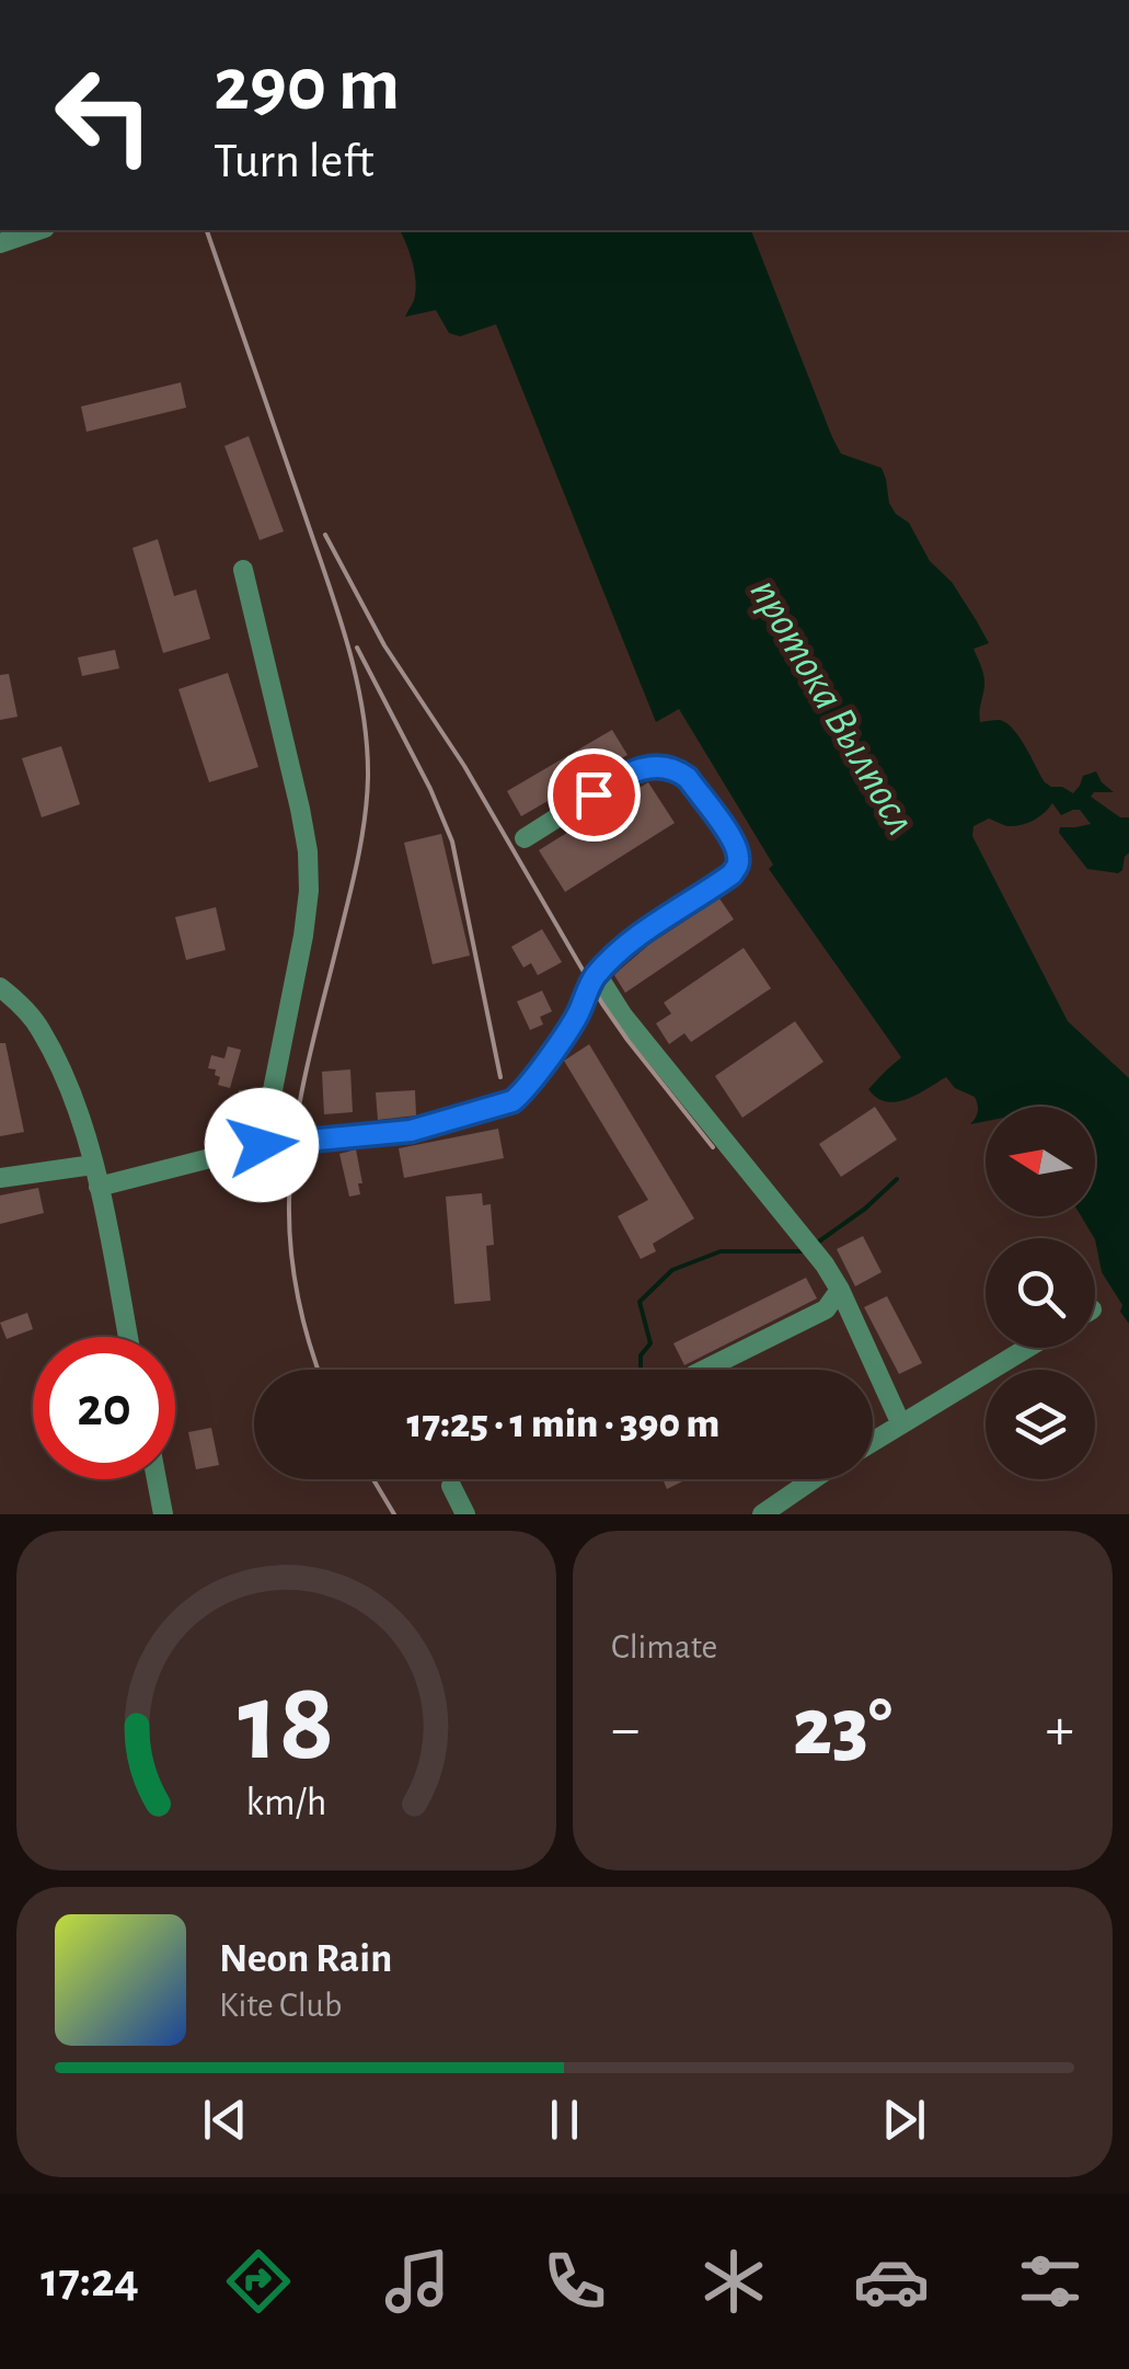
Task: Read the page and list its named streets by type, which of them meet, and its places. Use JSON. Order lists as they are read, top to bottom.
{
  "water": ["протока Вылпосл"],
  "north": "left",
  "page": {
    "turn": ["290 m", "Turn left"],
    "limit": "20",
    "trip": "17:25 · 1 min · 390 m",
    "tile": "Climate",
    "heat": ["−", "23°", "+"],
    "song": ["Neon Rain", "Kite Club"],
    "tabs": "17:24",
    "gauge": ["18", "km/h"]
  }
}
